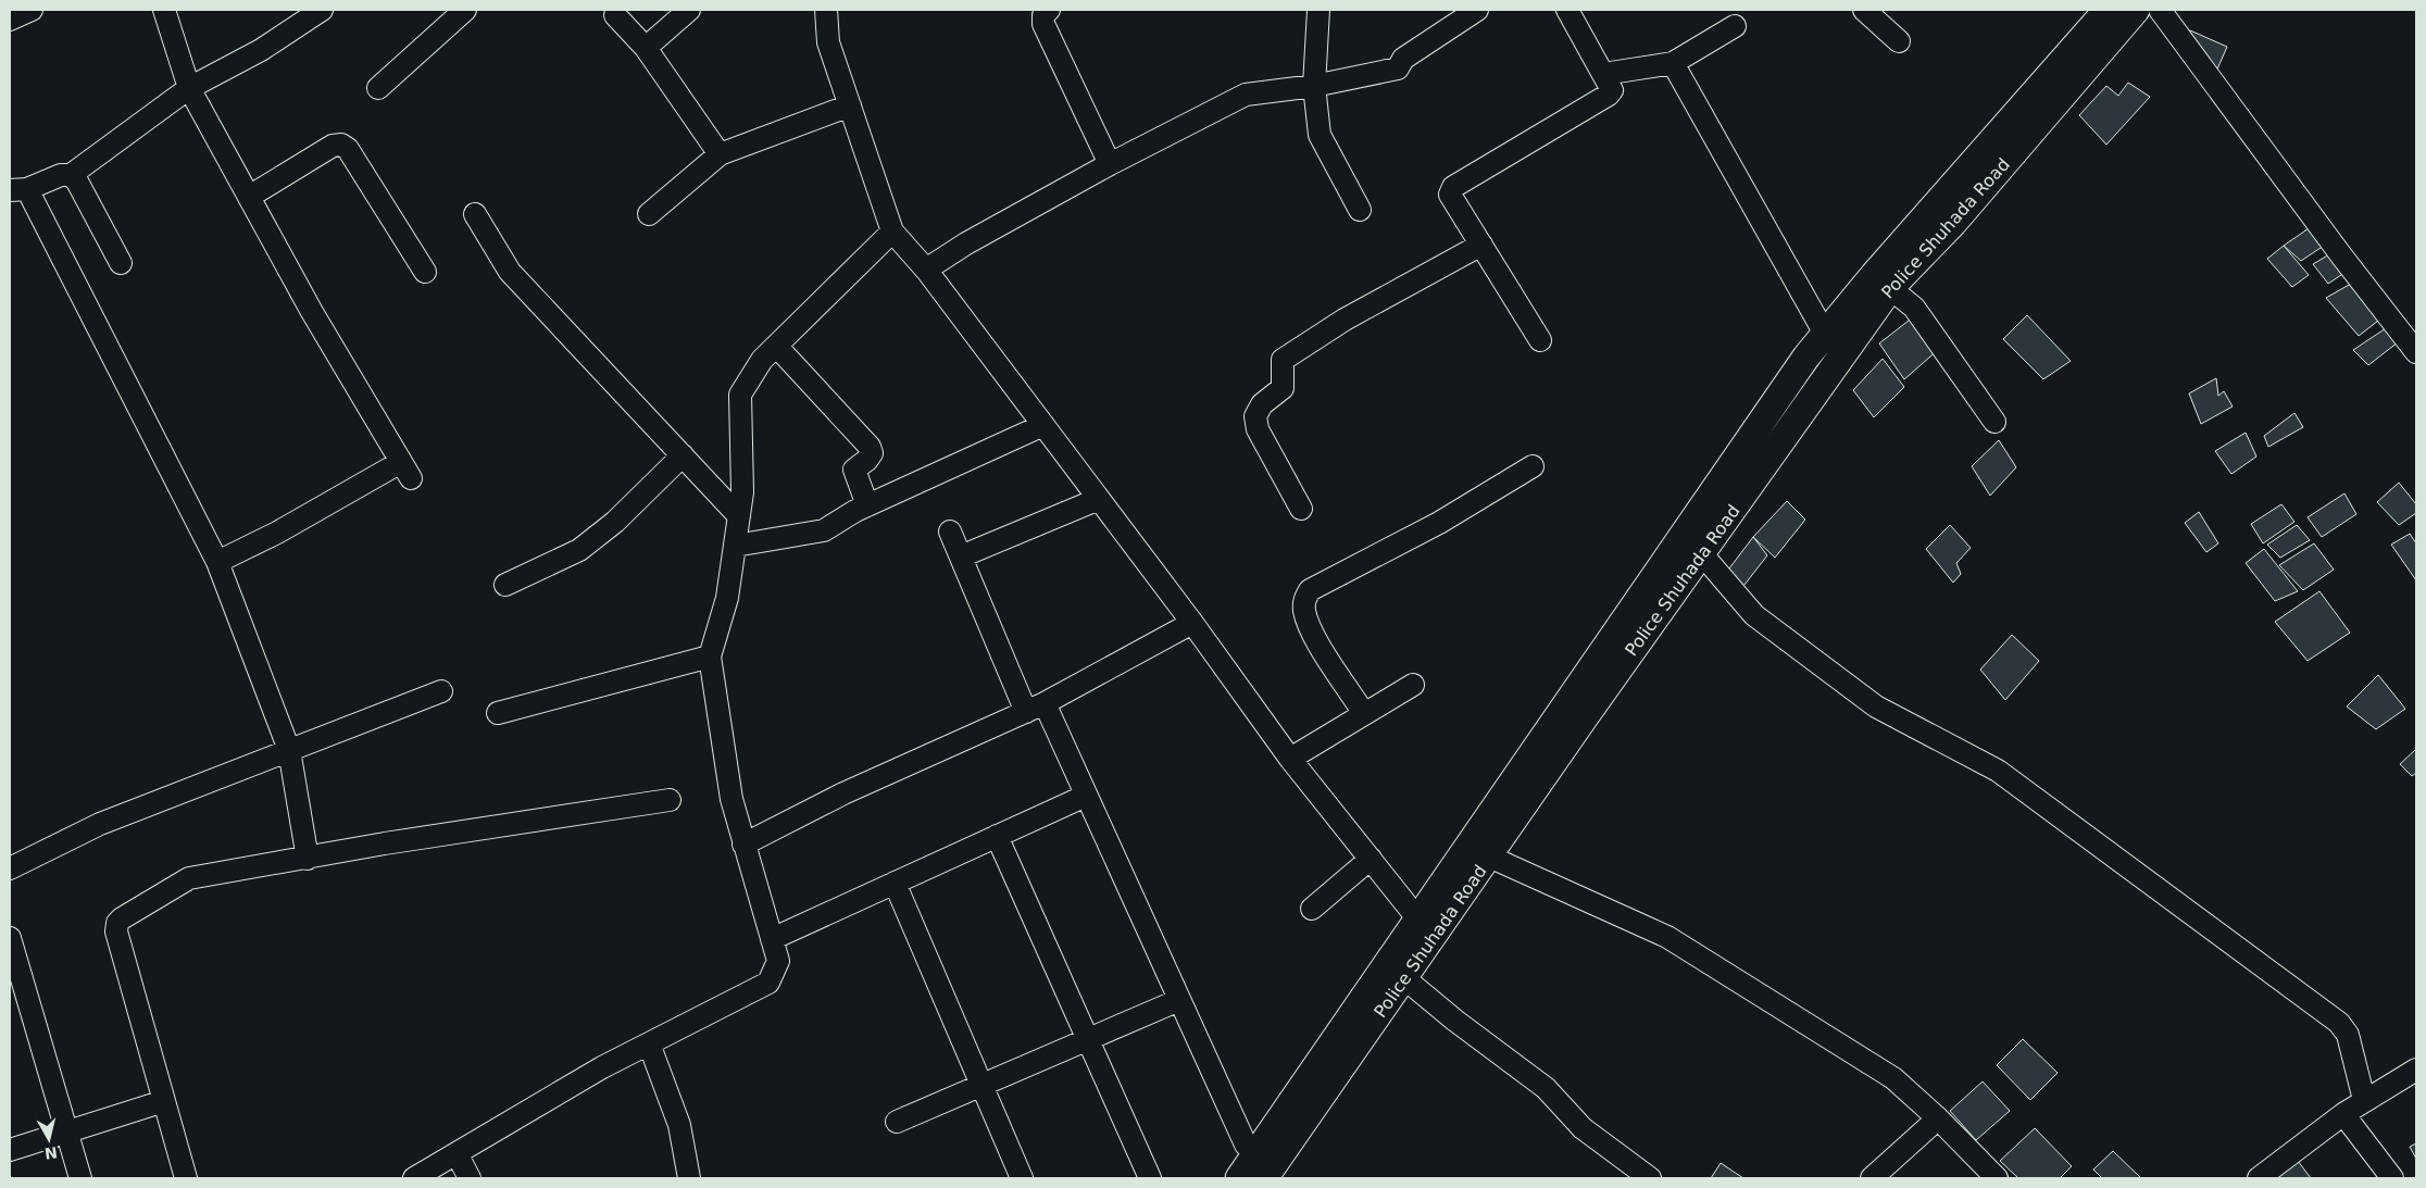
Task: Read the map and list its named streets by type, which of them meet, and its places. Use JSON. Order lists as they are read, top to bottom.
{
  "streets": {
    "main road": ["Police Shuhada Road"]
  },
  "north": "bottom"
}
